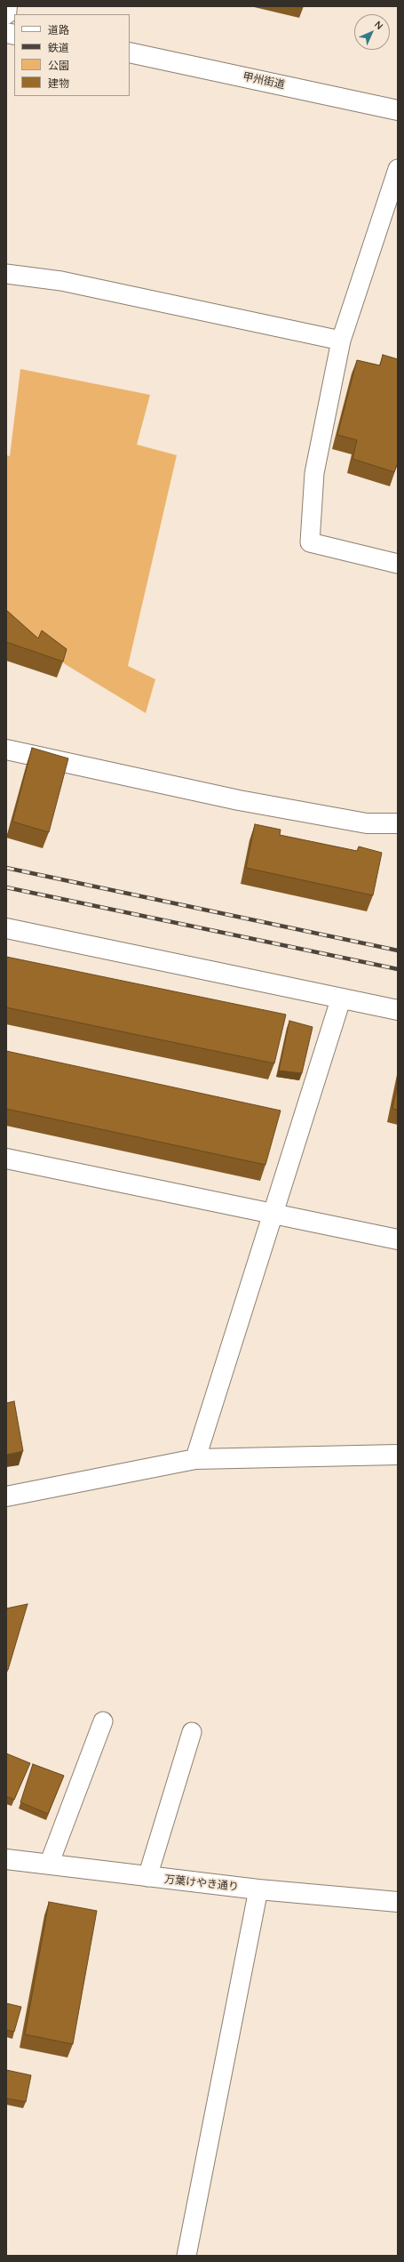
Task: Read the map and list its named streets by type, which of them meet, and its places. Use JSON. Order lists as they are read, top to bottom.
{
  "streets": {
    "main road": ["甲州街道", "万葉けやき通り"]
  },
  "legend": [
    "道路",
    "鉄道",
    "公園",
    "建物"
  ],
  "north": "top right"
}
